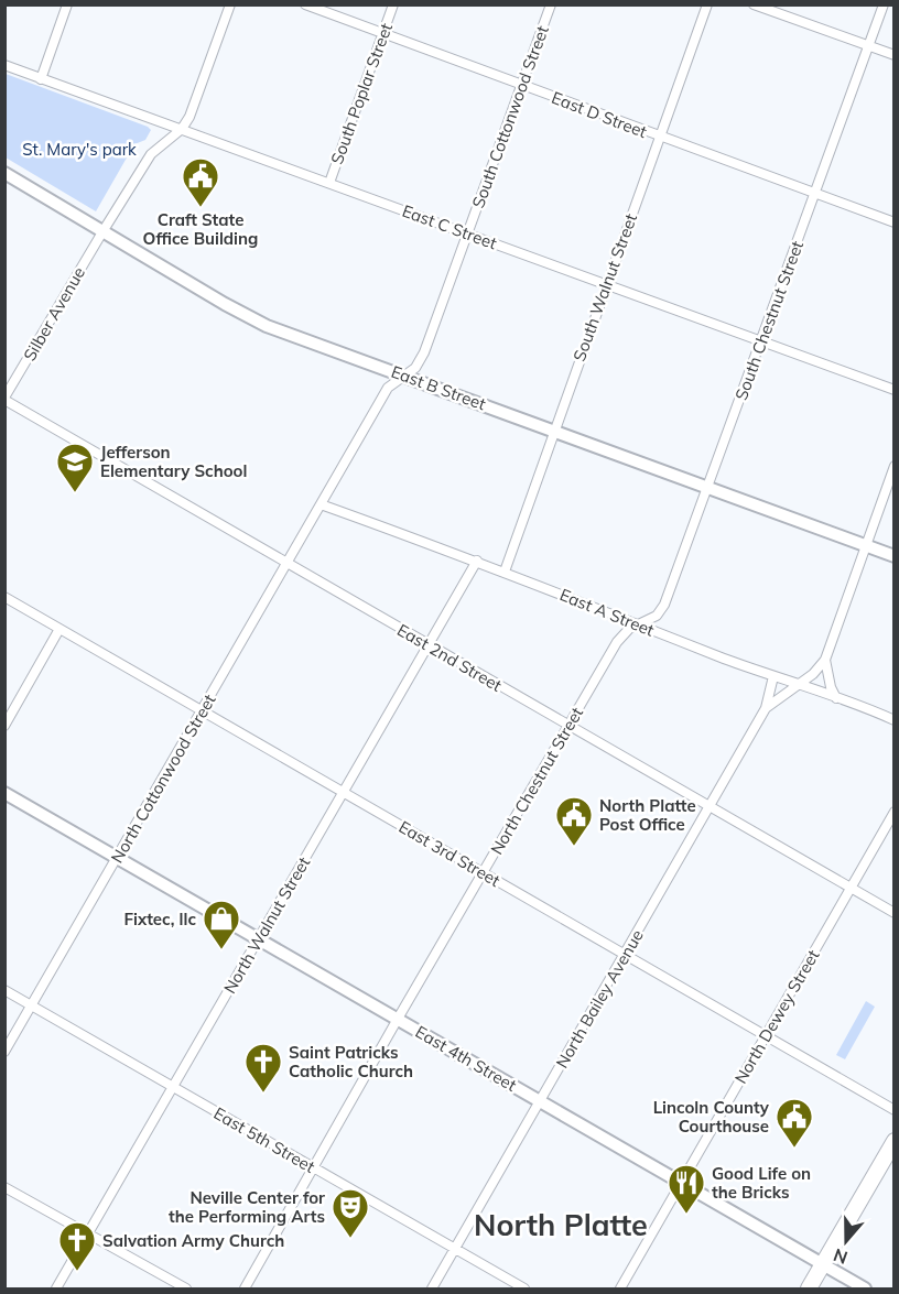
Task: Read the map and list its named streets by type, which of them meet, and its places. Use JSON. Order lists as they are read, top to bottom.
{
  "streets": {
    "main road": ["East B Street", "East 4th Street"],
    "street": [
      "South Poplar Street",
      "East D Street",
      "South Cottonwood Street",
      "East C Street",
      "South Walnut Street",
      "Silber Avenue",
      "South Chestnut Street",
      "East A Street",
      "East 2nd Street",
      "North Cottonwood Street",
      "North Chestnut Street",
      "East 3rd Street",
      "North Walnut Street",
      "North Bailey Avenue",
      "North Dewey Street",
      "East 5th Street"
    ]
  },
  "crossings": [
    ["South Poplar Street", "East D Street"],
    ["South Poplar Street", "East C Street"],
    ["East D Street", "South Cottonwood Street"],
    ["East D Street", "South Walnut Street"],
    ["East D Street", "South Chestnut Street"],
    ["South Cottonwood Street", "East C Street"],
    ["South Cottonwood Street", "East B Street"],
    ["South Cottonwood Street", "East A Street"],
    ["South Cottonwood Street", "North Cottonwood Street"],
    ["East C Street", "South Walnut Street"],
    ["East C Street", "Silber Avenue"],
    ["East C Street", "South Chestnut Street"],
    ["South Walnut Street", "East B Street"],
    ["South Walnut Street", "East A Street"],
    ["Silber Avenue", "East B Street"],
    ["Silber Avenue", "East 2nd Street"],
    ["South Chestnut Street", "East B Street"],
    ["South Chestnut Street", "East A Street"],
    ["South Chestnut Street", "North Chestnut Street"],
    ["East A Street", "North Cottonwood Street"],
    ["East A Street", "North Chestnut Street"],
    ["East A Street", "North Walnut Street"],
    ["East A Street", "North Bailey Avenue"],
    ["East 2nd Street", "North Cottonwood Street"],
    ["East 2nd Street", "North Chestnut Street"],
    ["East 2nd Street", "North Walnut Street"],
    ["East 2nd Street", "North Bailey Avenue"],
    ["East 2nd Street", "North Dewey Street"],
    ["North Cottonwood Street", "East 3rd Street"],
    ["North Cottonwood Street", "East 4th Street"],
    ["North Cottonwood Street", "East 5th Street"],
    ["North Chestnut Street", "East 3rd Street"],
    ["North Chestnut Street", "East 4th Street"],
    ["North Chestnut Street", "East 5th Street"],
    ["East 3rd Street", "North Walnut Street"],
    ["East 3rd Street", "North Bailey Avenue"],
    ["East 3rd Street", "North Dewey Street"],
    ["North Walnut Street", "East 4th Street"],
    ["North Walnut Street", "East 5th Street"],
    ["North Bailey Avenue", "East 4th Street"],
    ["North Bailey Avenue", "East 5th Street"],
    ["North Dewey Street", "East 4th Street"]
  ],
  "districts": ["North Platte"],
  "parks": ["St. Mary's park"],
  "places": {
    "public building": ["Craft State Office Building", "North Platte Post Office", "Lincoln County Courthouse"],
    "school or university": ["Jefferson Elementary School"],
    "shop": ["Fixtec, llc"],
    "church": ["Saint Patricks Catholic Church", "Salvation Army Church"],
    "restaurant": ["Good Life on the Bricks"],
    "theatre": ["Neville Center for the Performing Arts"]
  },
  "north": "bottom"
}
